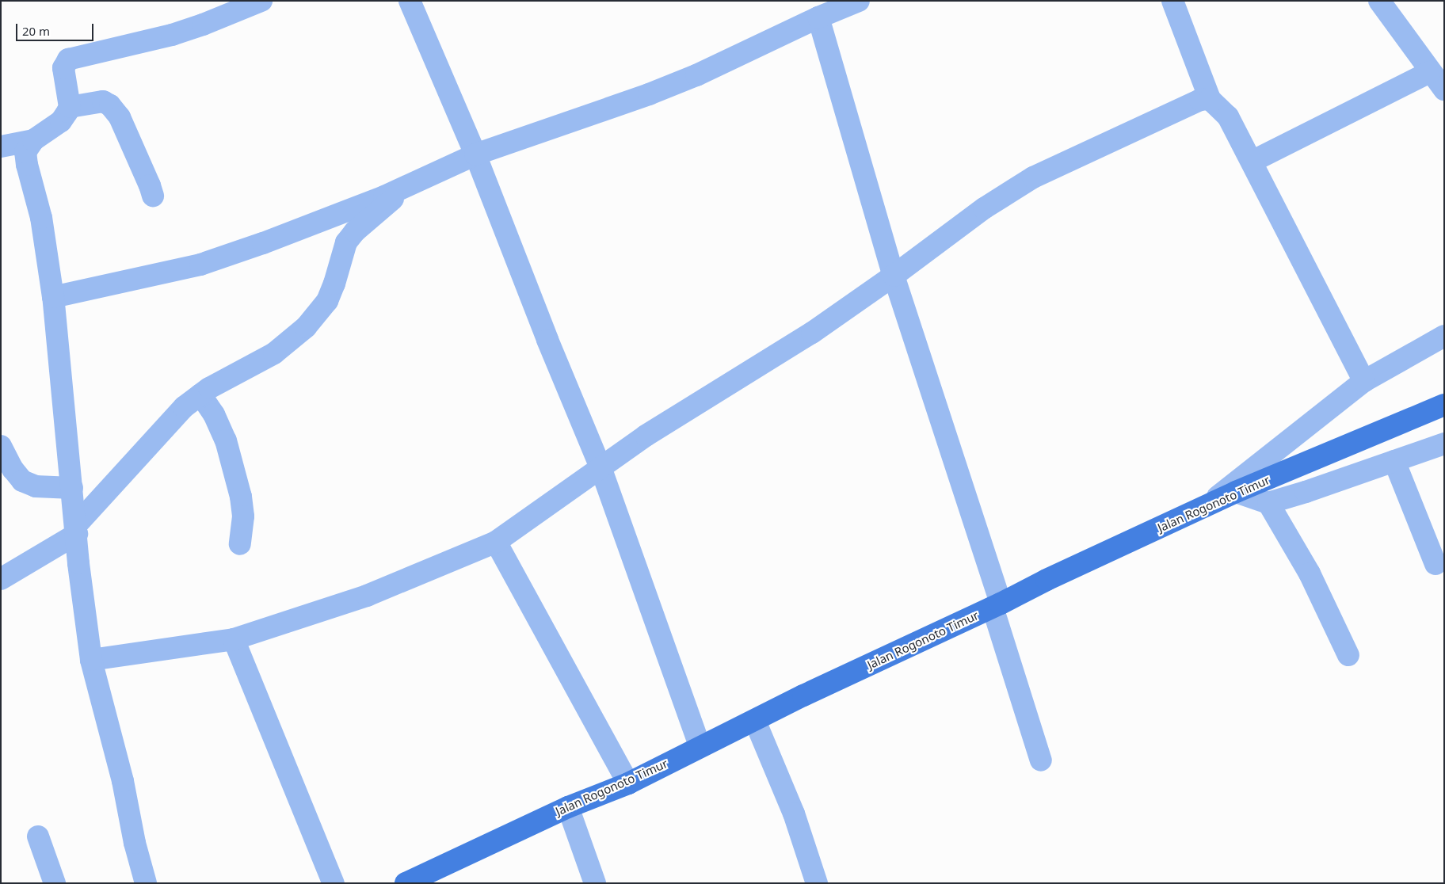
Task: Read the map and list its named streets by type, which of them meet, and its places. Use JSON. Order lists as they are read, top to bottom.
{
  "streets": {
    "main road": ["Jalan Rogonoto Timur"]
  },
  "scale_bar": "20 m"
}
